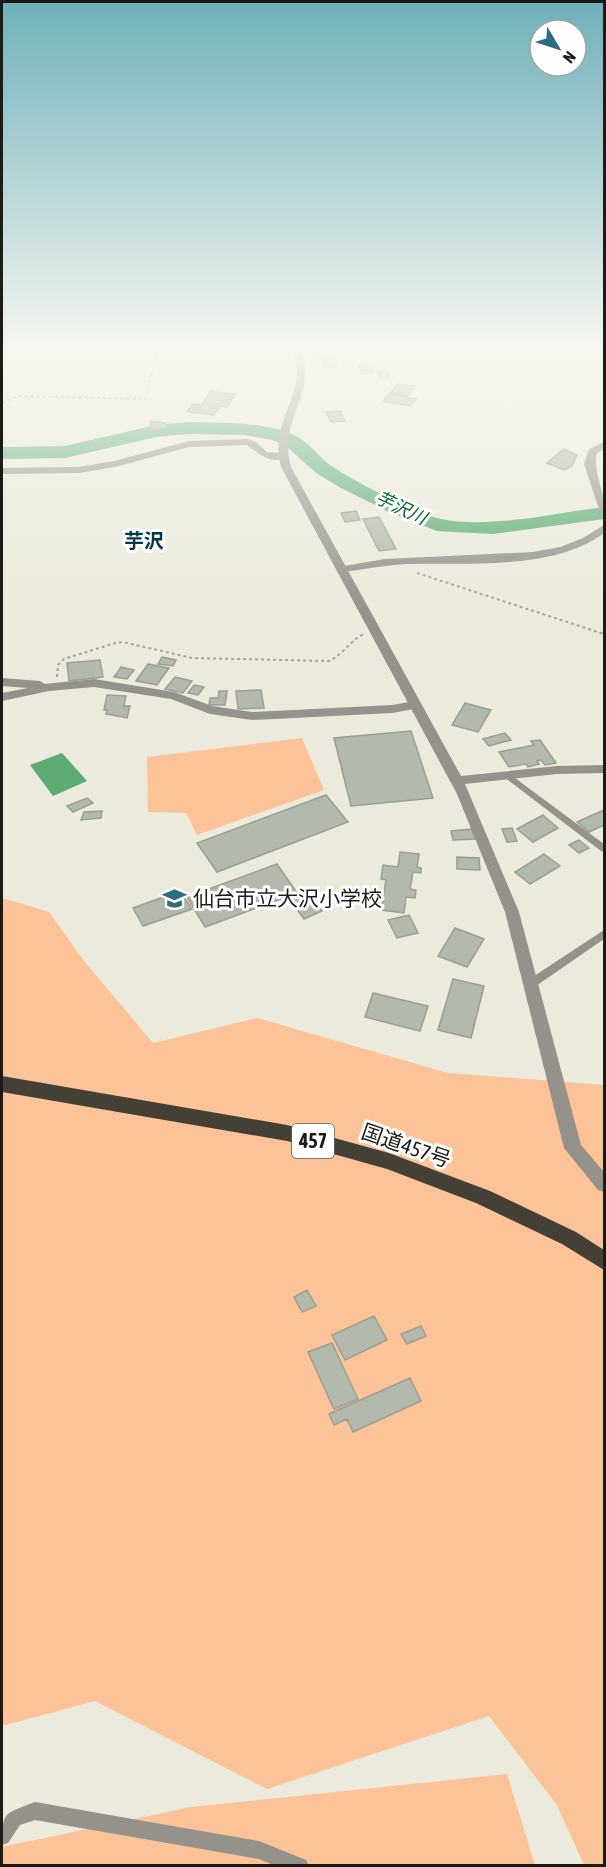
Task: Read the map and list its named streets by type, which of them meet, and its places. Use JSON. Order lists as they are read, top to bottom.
{
  "streets": {
    "highway": ["457", "国道457号"]
  },
  "districts": ["芋沢"],
  "water": ["芋沢川"],
  "places": {
    "school or university": ["仙台市立大沢小学校"]
  },
  "north": "bottom right"
}
